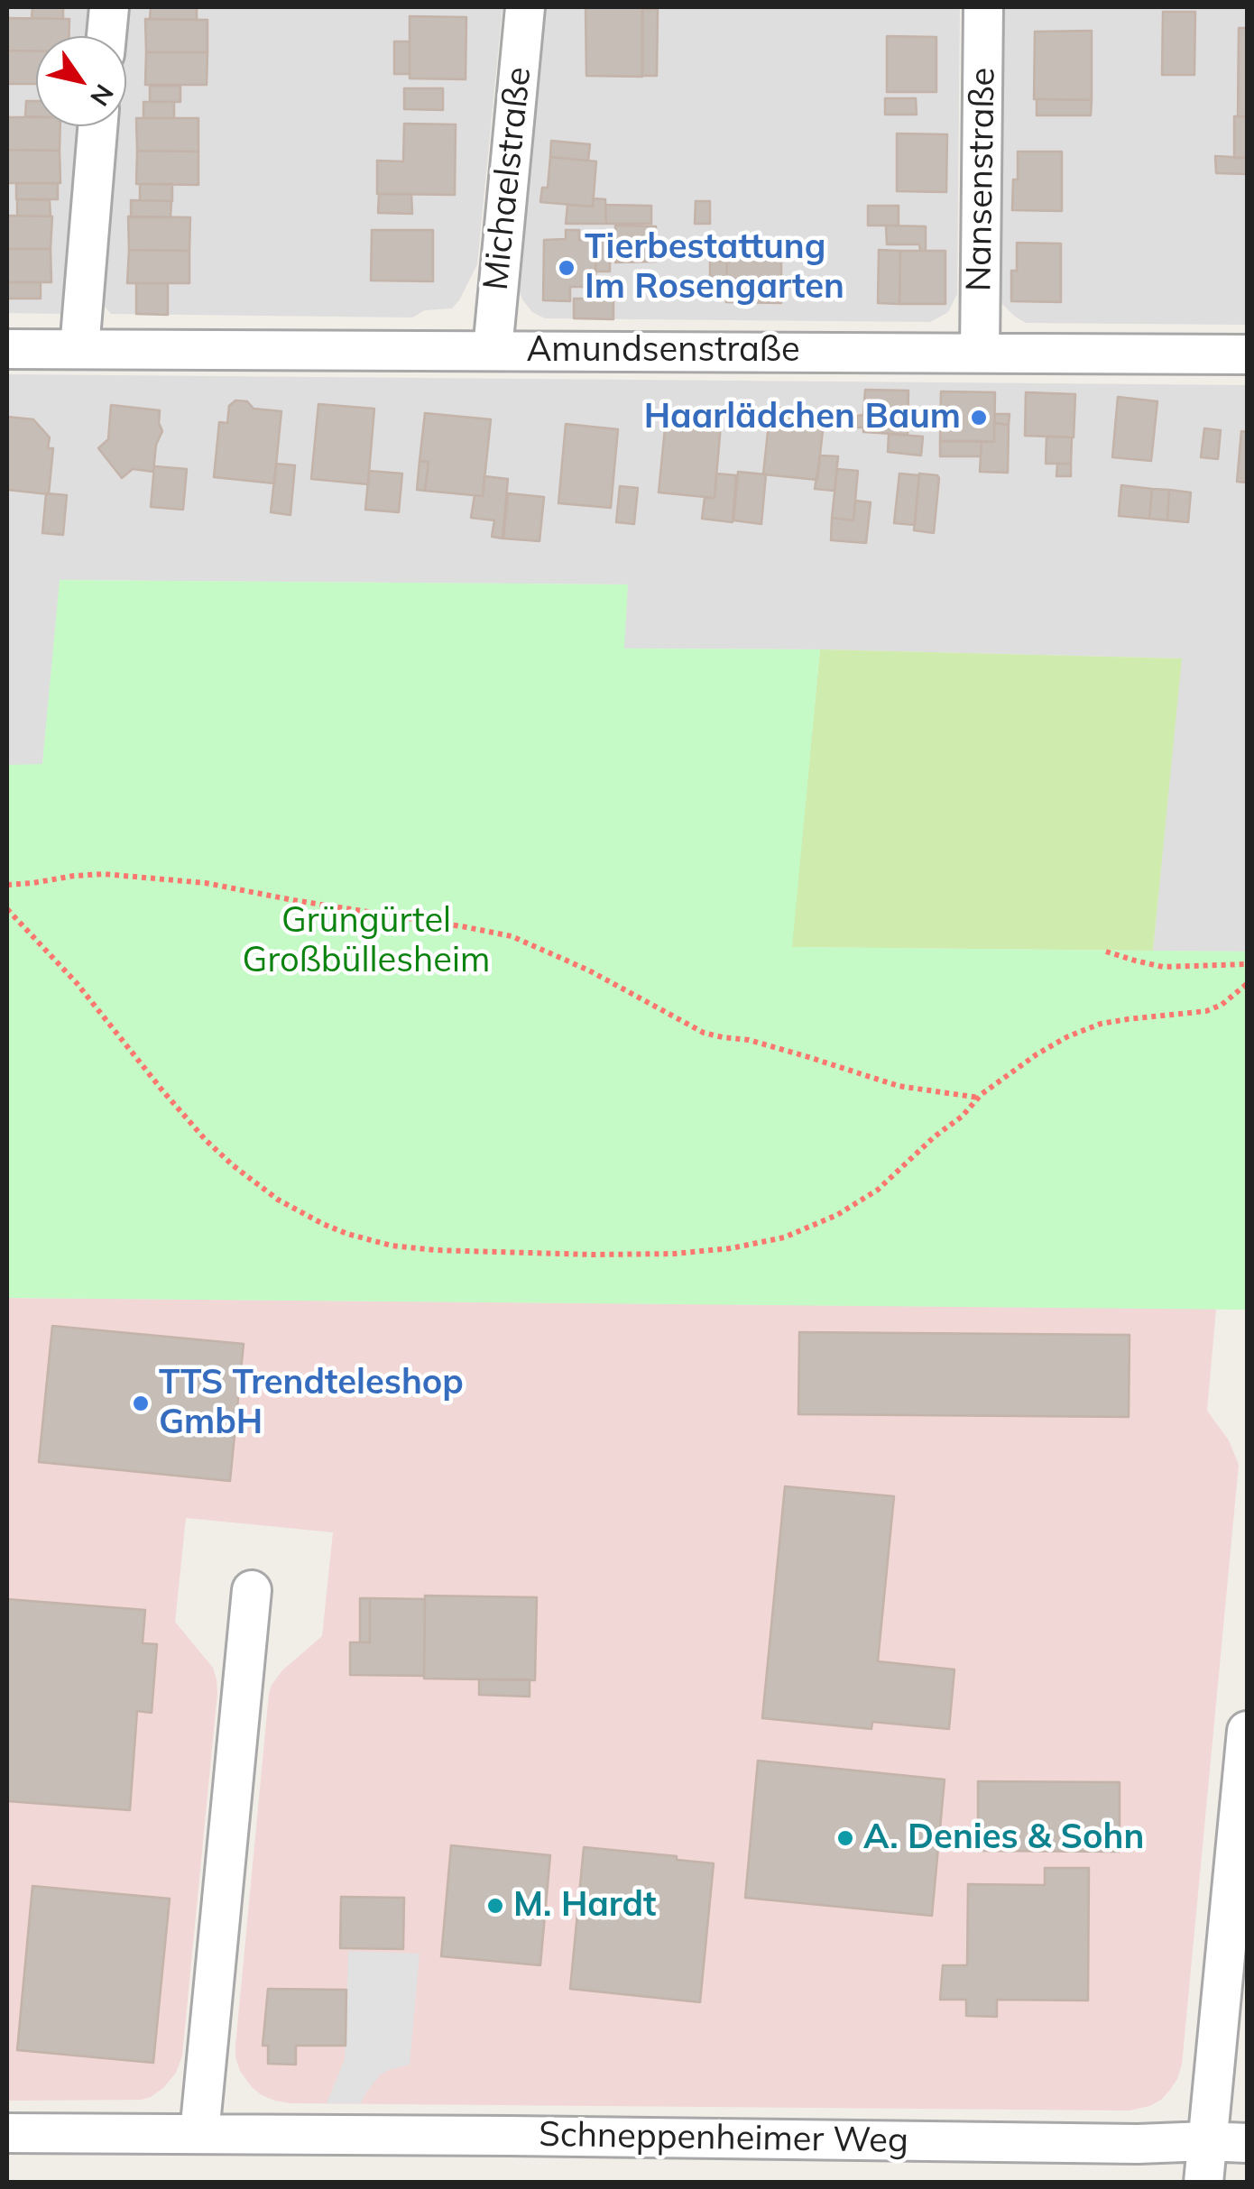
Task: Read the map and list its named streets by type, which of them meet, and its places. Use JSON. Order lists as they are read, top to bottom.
{
  "streets": {
    "street": [
      "Michaelstraße",
      "Nansenstraße",
      "Amundsenstraße",
      "Schneppenheimer Weg"
    ]
  },
  "crossings": [
    ["Michaelstraße", "Amundsenstraße"],
    ["Nansenstraße", "Amundsenstraße"]
  ],
  "parks": ["Grüngürtel Großbüllesheim"],
  "places": [
    "Tierbestattung Im Rosengarten",
    "Haarlädchen Baum",
    "TTS Trendteleshop GmbH",
    "A. Denies & Sohn",
    "M. Hardt"
  ],
  "north": "bottom right"
}
